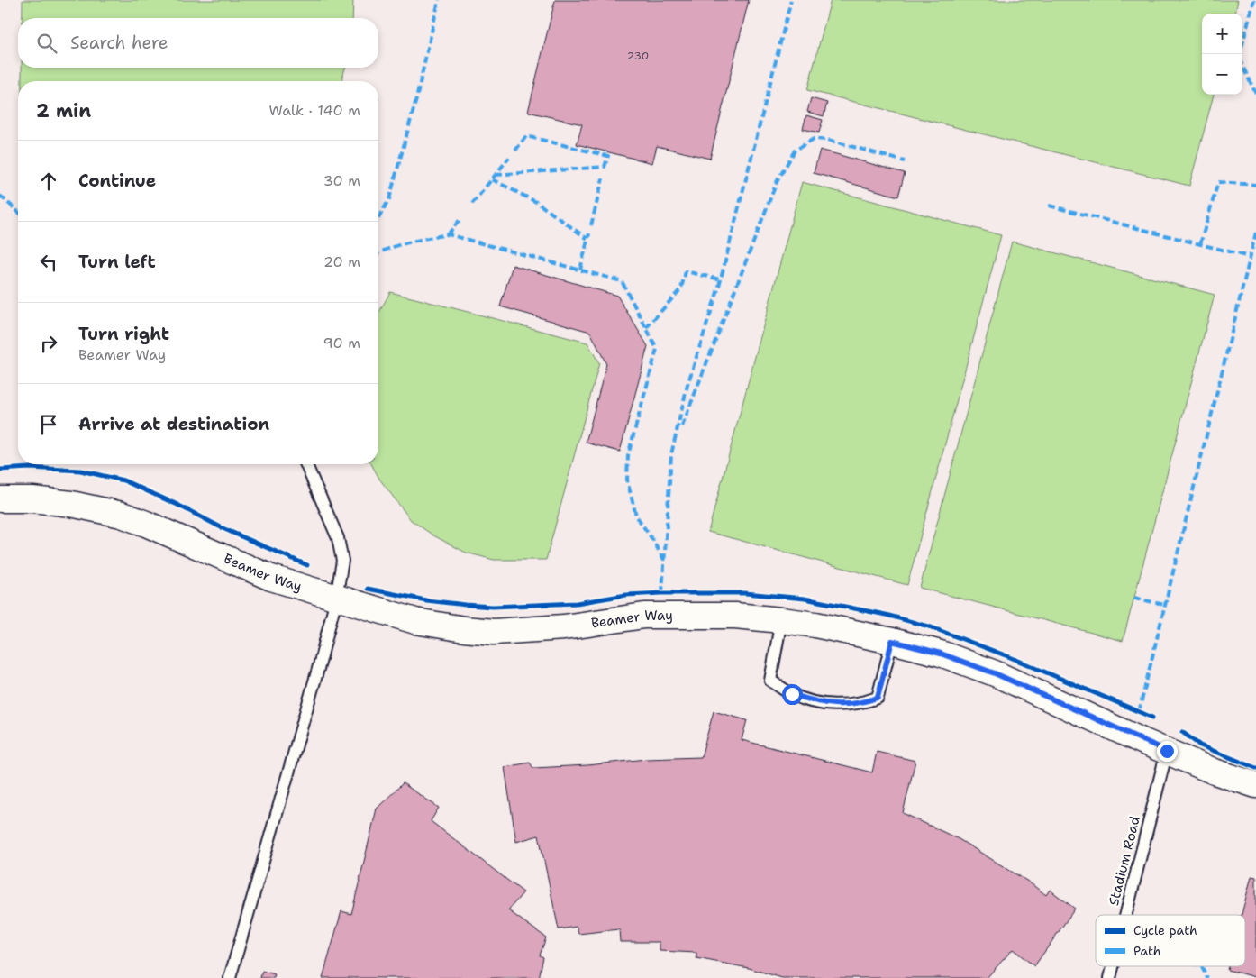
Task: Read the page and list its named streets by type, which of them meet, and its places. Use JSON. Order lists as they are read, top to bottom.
{
  "streets": {
    "main road": ["Beamer Way"],
    "lane": ["Stadium Road"]
  },
  "crossings": [
    ["Beamer Way", "Stadium Road"]
  ],
  "house_numbers": ["230"],
  "legend": ["Cycle path", "Path"],
  "page": {
    "map_buttons": ["+", "−"],
    "search": "Search here",
    "heading": ["2 min", "Walk · 140 m"],
    "list": [
      ["Continue", "30 m"],
      ["Turn left", "20 m"],
      ["Turn right", "Beamer Way", "90 m"],
      "Arrive at destination"
    ]
  }
}
